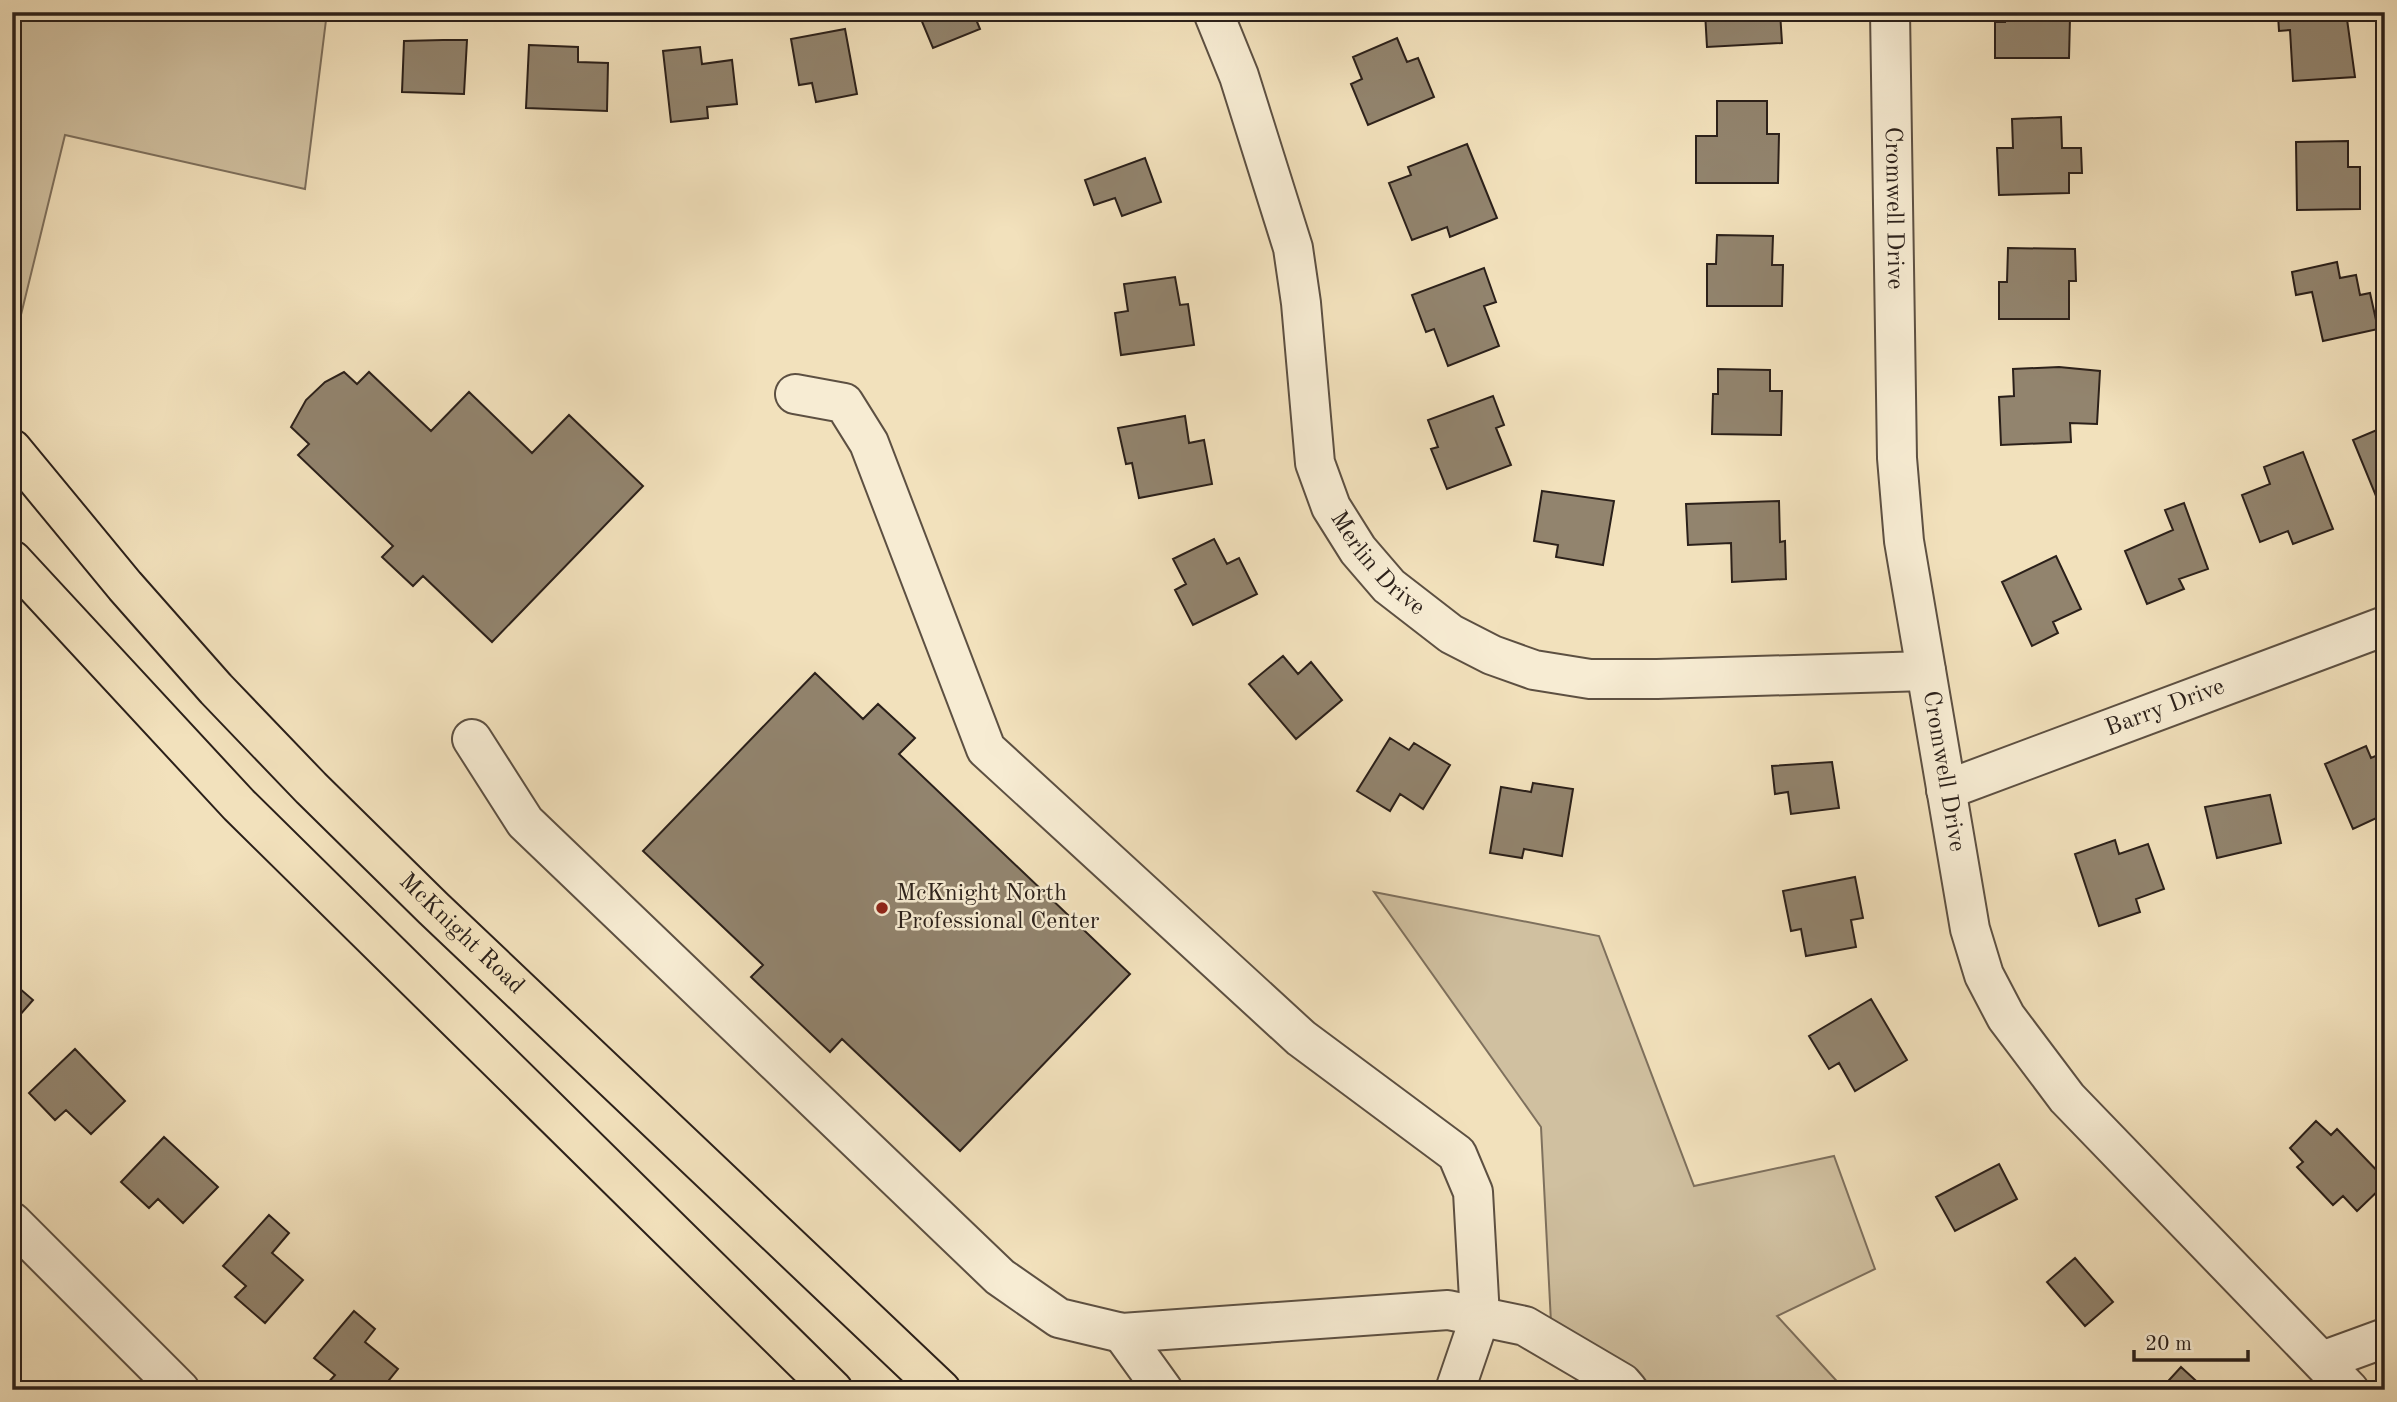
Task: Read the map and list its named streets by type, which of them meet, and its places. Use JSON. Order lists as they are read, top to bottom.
{
  "streets": {
    "highway": ["McKnight Road"],
    "street": ["Cromwell Drive", "Merlin Drive", "Barry Drive"]
  },
  "crossings": [
    ["Cromwell Drive", "Merlin Drive"],
    ["Cromwell Drive", "Barry Drive"]
  ],
  "places": ["McKnight North Professional Center"],
  "scale_bar": "20 m"
}
